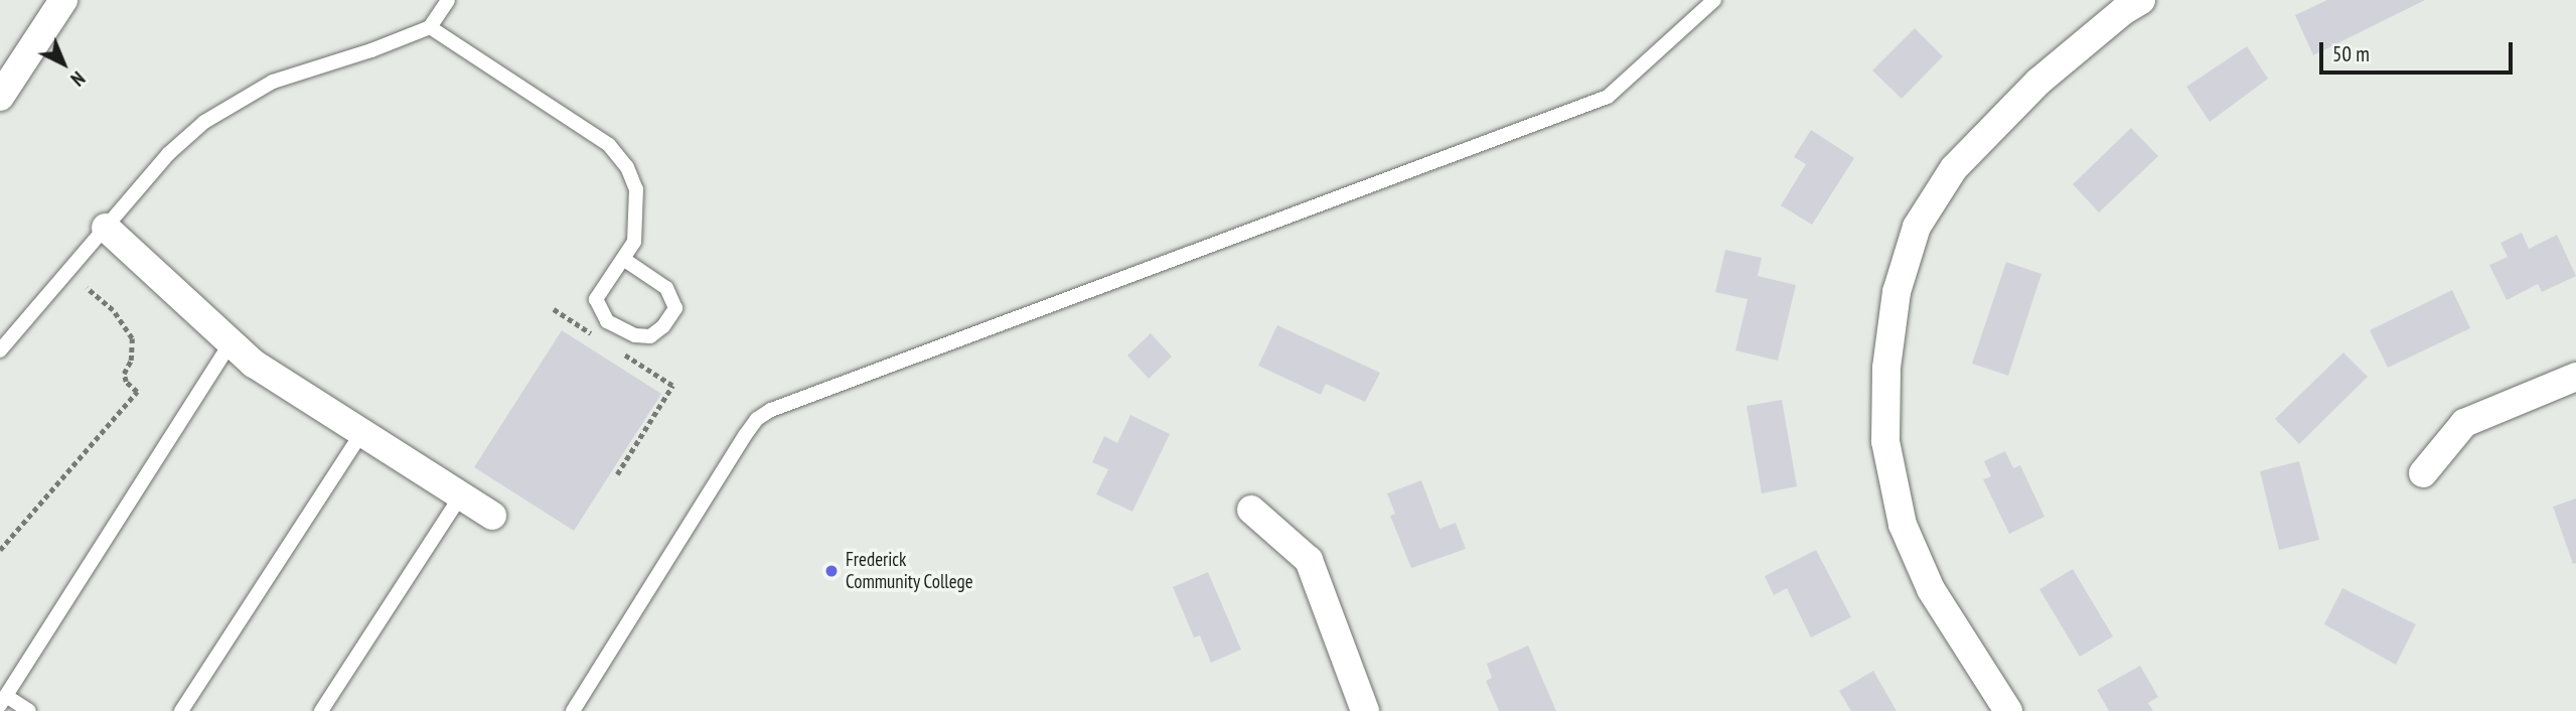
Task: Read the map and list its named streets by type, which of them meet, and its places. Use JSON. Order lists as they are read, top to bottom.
{
  "places": ["Frederick Community College"],
  "scale_bar": "50 m",
  "north": "bottom right"
}
